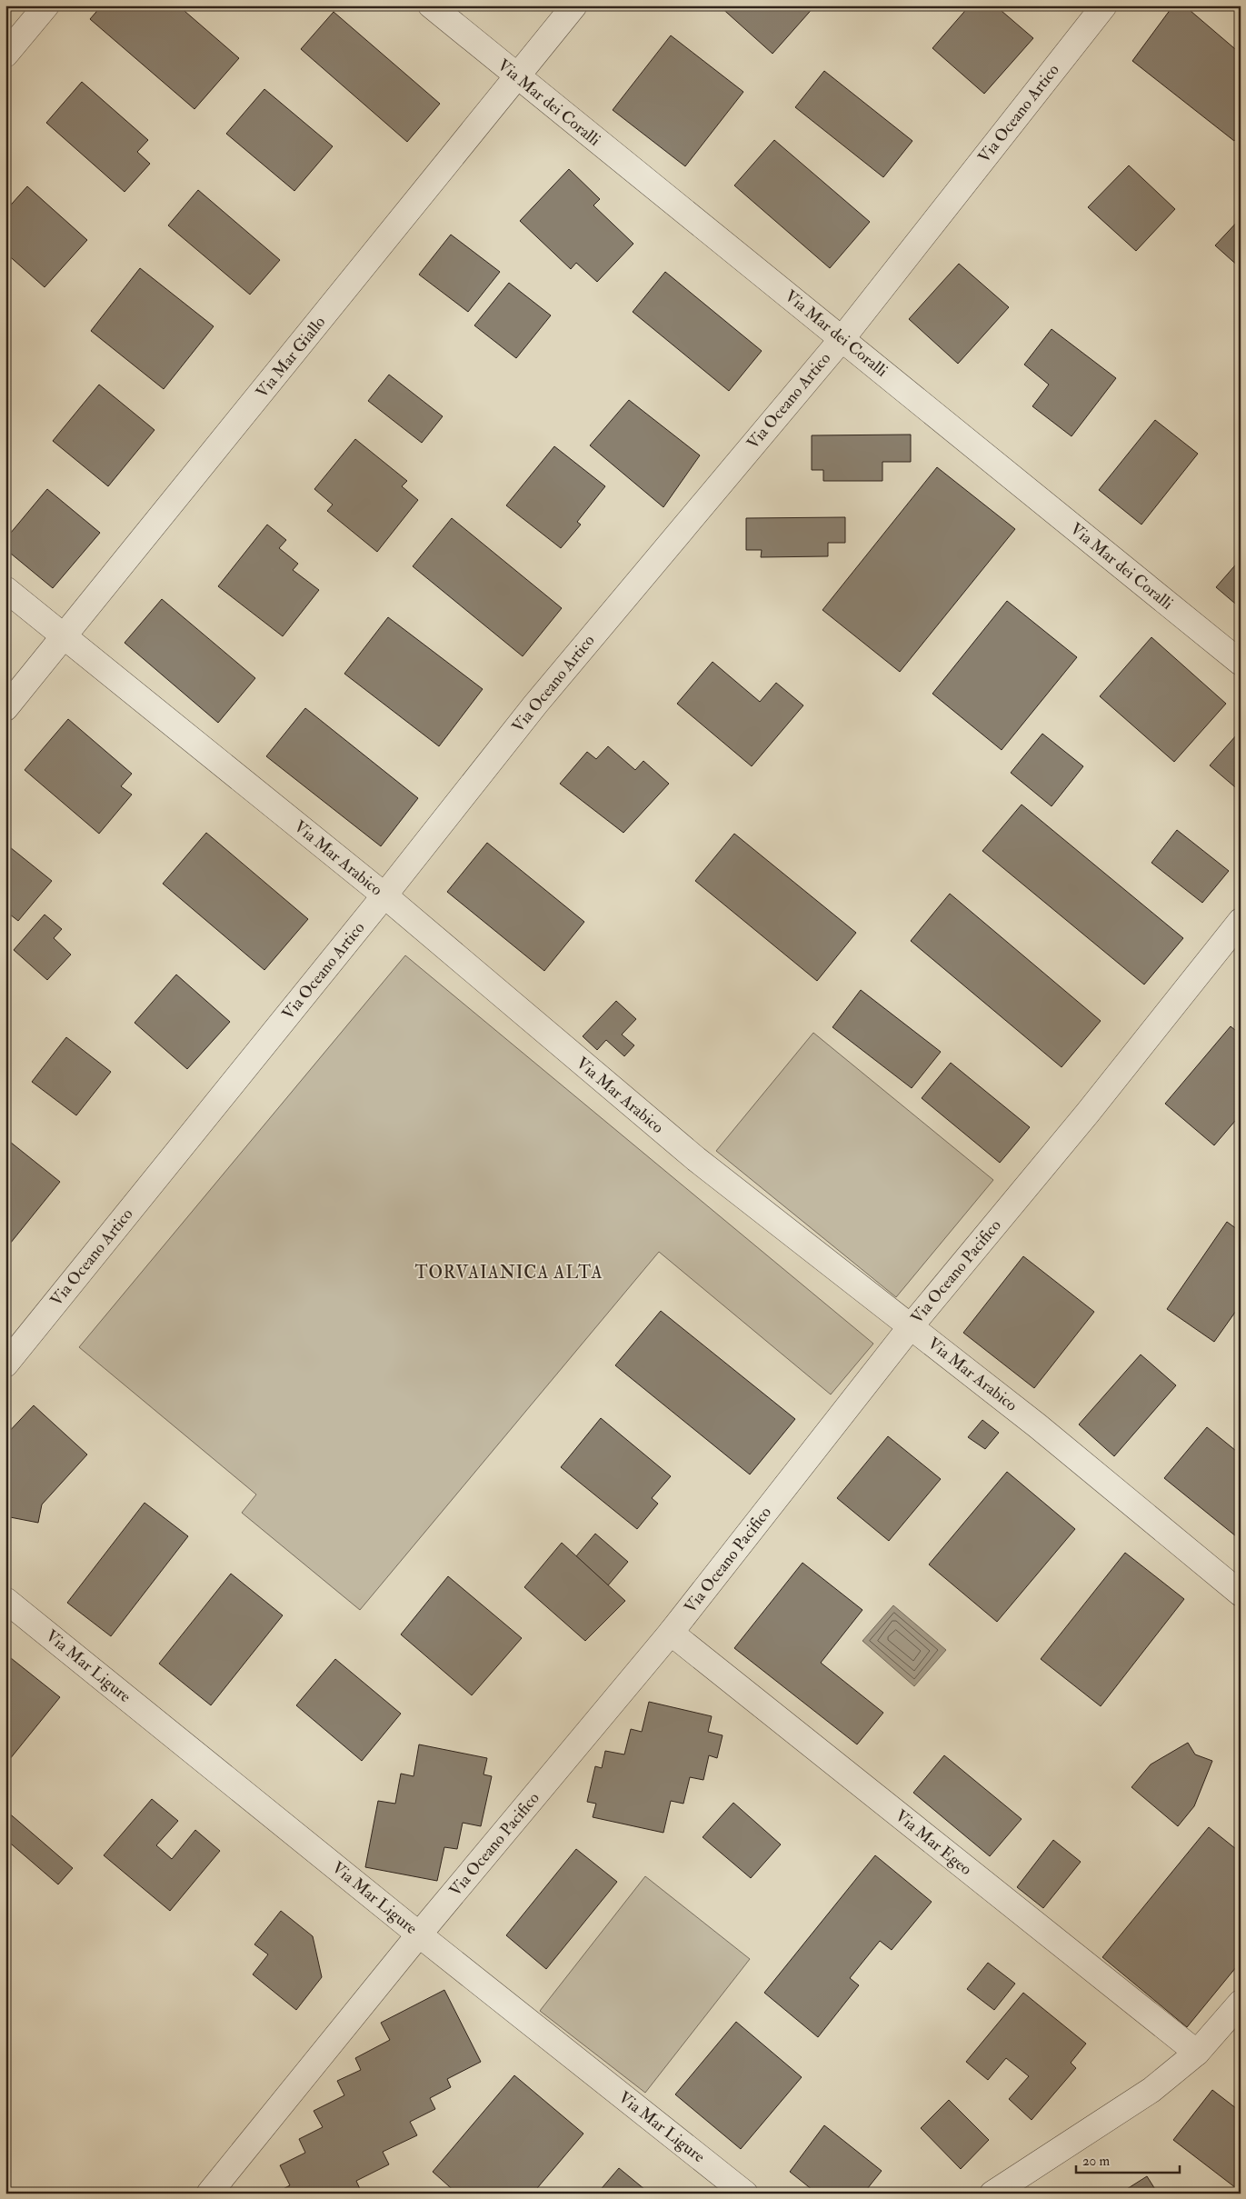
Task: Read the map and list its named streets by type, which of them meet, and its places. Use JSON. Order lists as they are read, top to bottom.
{
  "streets": {
    "street": [
      "Via Mar dei Coralli",
      "Via Oceano Artico",
      "Via Mar Giallo",
      "Via Mar Arabico",
      "Via Oceano Pacifico",
      "Via Mar Ligure",
      "Via Mar Egeo"
    ]
  },
  "crossings": [
    ["Via Mar dei Coralli", "Via Oceano Artico"],
    ["Via Mar dei Coralli", "Via Mar Giallo"],
    ["Via Oceano Artico", "Via Mar Arabico"],
    ["Via Mar Giallo", "Via Mar Arabico"],
    ["Via Mar Arabico", "Via Oceano Pacifico"],
    ["Via Oceano Pacifico", "Via Mar Ligure"],
    ["Via Oceano Pacifico", "Via Mar Egeo"]
  ],
  "districts": ["TORVAIANICA ALTA"],
  "scale_bar": "20 m"
}
